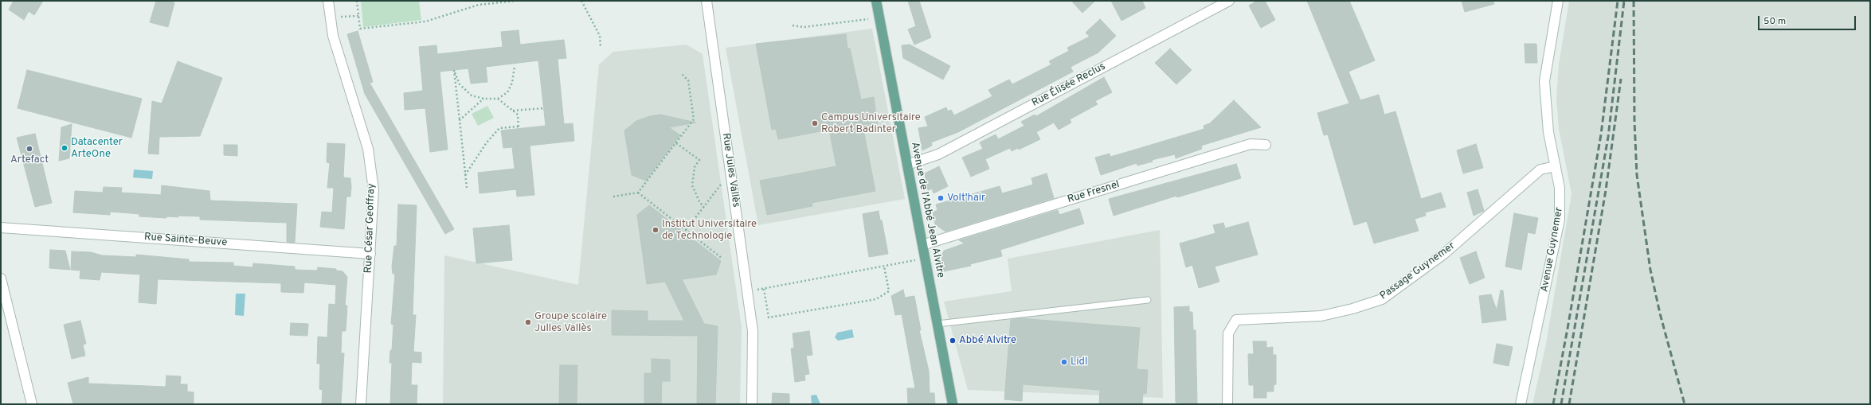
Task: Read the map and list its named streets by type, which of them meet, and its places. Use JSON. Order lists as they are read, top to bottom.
{
  "streets": {
    "main road": ["Avenue de l'Abbé Jean Alvitre"],
    "street": [
      "Rue Élisée Reclus",
      "Rue Jules Vallès",
      "Rue Fresnel",
      "Rue César Geoffray",
      "Rue Sainte-Beuve",
      "Avenue Guynemer",
      "Passage Guynemer"
    ]
  },
  "crossings": [
    ["Rue Élisée Reclus", "Avenue de l'Abbé Jean Alvitre"],
    ["Rue Fresnel", "Avenue de l'Abbé Jean Alvitre"],
    ["Rue César Geoffray", "Rue Sainte-Beuve"],
    ["Avenue Guynemer", "Passage Guynemer"]
  ],
  "places": [
    "Campus Universitaire Robert Badinter",
    "Datacenter ArteOne",
    "Artefact",
    "Volt'hair",
    "Institut Universitaire de Technologie",
    "Groupe scolaire Julles Vallès",
    "Abbé Alvitre",
    "Lidl"
  ],
  "scale_bar": "50 m"
}
